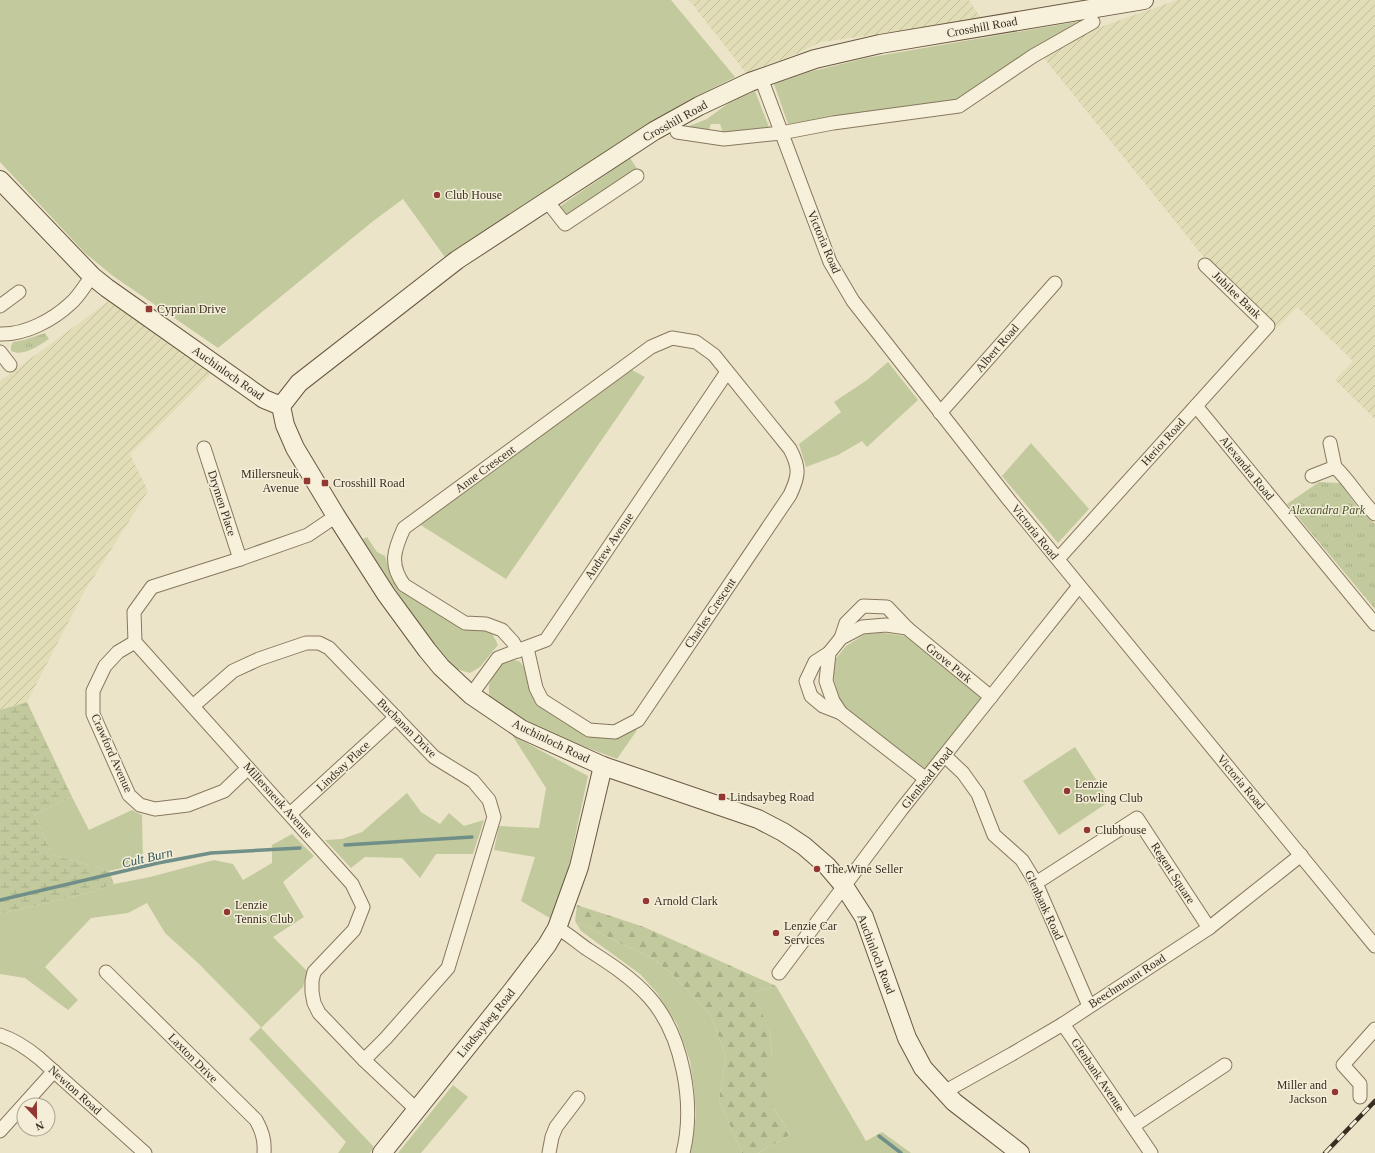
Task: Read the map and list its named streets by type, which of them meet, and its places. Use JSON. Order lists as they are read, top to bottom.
{
  "streets": {
    "main road": ["Crosshill Road", "Auchinloch Road", "Lindsaybeg Road"],
    "street": [
      "Victoria Road",
      "Jubilee Bank",
      "Albert Road",
      "Heriot Road",
      "Alexandra Road",
      "Anne Crescent",
      "Drymen Place",
      "Andrew Avenue",
      "Charles Crescent",
      "Grove Park",
      "Buchanan Drive",
      "Crawford Avenue",
      "Lindsay Place",
      "Glenhead Road",
      "Millersneuk Avenue",
      "Regent Square",
      "Glenbank Road",
      "Beechmount Road",
      "Laxton Drive",
      "Glenbank Avenue",
      "Newton Road"
    ]
  },
  "crossings": [
    ["Crosshill Road", "Victoria Road"],
    ["Crosshill Road", "Auchinloch Road"],
    ["Victoria Road", "Albert Road"],
    ["Victoria Road", "Heriot Road"],
    ["Victoria Road", "Glenhead Road"],
    ["Victoria Road", "Beechmount Road"],
    ["Jubilee Bank", "Heriot Road"],
    ["Auchinloch Road", "Andrew Avenue"],
    ["Auchinloch Road", "Glenhead Road"],
    ["Auchinloch Road", "Beechmount Road"],
    ["Auchinloch Road", "Lindsaybeg Road"],
    ["Heriot Road", "Alexandra Road"],
    ["Anne Crescent", "Andrew Avenue"],
    ["Anne Crescent", "Charles Crescent"],
    ["Andrew Avenue", "Charles Crescent"],
    ["Grove Park", "Glenhead Road"],
    ["Buchanan Drive", "Lindsay Place"],
    ["Buchanan Drive", "Millersneuk Avenue"],
    ["Crawford Avenue", "Millersneuk Avenue"],
    ["Lindsay Place", "Millersneuk Avenue"],
    ["Glenhead Road", "Glenbank Road"],
    ["Millersneuk Avenue", "Lindsaybeg Road"],
    ["Regent Square", "Glenbank Road"],
    ["Regent Square", "Beechmount Road"],
    ["Glenbank Road", "Beechmount Road"],
    ["Beechmount Road", "Glenbank Avenue"]
  ],
  "water": ["Cult Burn"],
  "parks": ["Alexandra Park"],
  "places": {
    "other": [
      "Club House",
      "Lenzie Bowling Club",
      "Clubhouse",
      "The Wine Seller",
      "Arnold Clark",
      "Lenzie Tennis Club",
      "Lenzie Car Services",
      "Miller and Jackson"
    ],
    "transit": [
      "Cyprian Drive",
      "Millersneuk Avenue",
      "Crosshill Road",
      "Lindsaybeg Road"
    ]
  },
  "north": "bottom"
}
